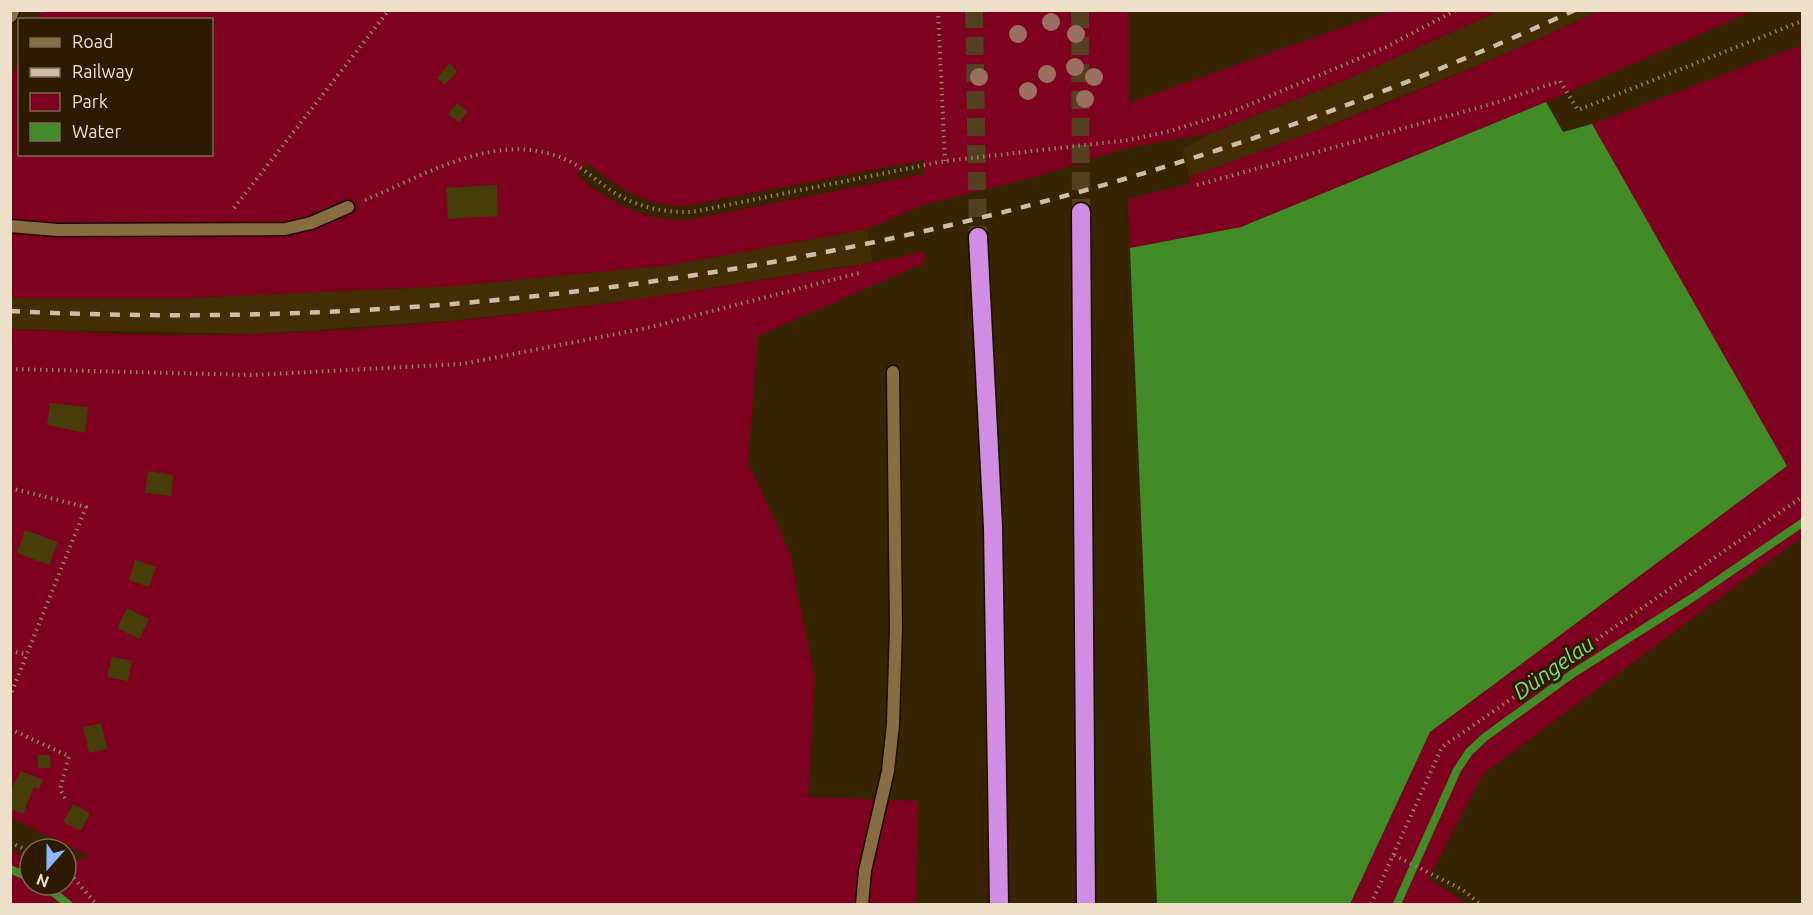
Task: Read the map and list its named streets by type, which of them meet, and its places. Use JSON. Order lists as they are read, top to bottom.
{
  "water": ["Düngelau"],
  "legend": [
    "Road",
    "Railway",
    "Park",
    "Water"
  ],
  "north": "bottom"
}
